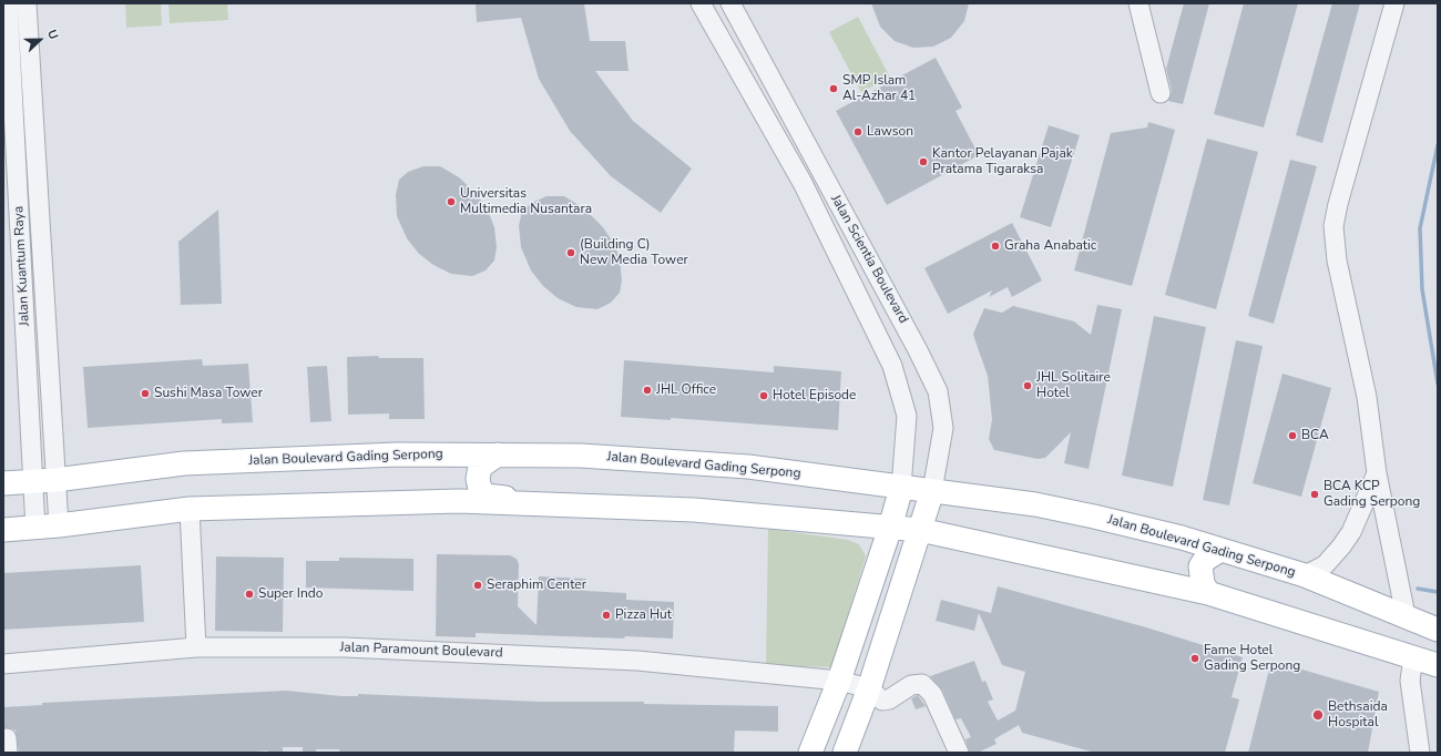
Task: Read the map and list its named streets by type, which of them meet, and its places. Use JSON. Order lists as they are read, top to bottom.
{
  "streets": {
    "main road": ["Jalan Scientia Boulevard", "Jalan Boulevard Gading Serpong"],
    "street": ["Jalan Kuantum Raya", "Jalan Paramount Boulevard"]
  },
  "crossings": [
    ["Jalan Scientia Boulevard", "Jalan Boulevard Gading Serpong"],
    ["Jalan Kuantum Raya", "Jalan Boulevard Gading Serpong"]
  ],
  "places": [
    "SMP Islam Al-Azhar 41",
    "Lawson",
    "Kantor Pelayanan Pajak Pratama Tigaraksa",
    "Universitas Multimedia Nusantara",
    "Graha Anabatic",
    "(Building C) New Media Tower",
    "JHL Solitaire Hotel",
    "JHL Office",
    "Sushi Masa Tower",
    "Hotel Episode",
    "BCA",
    "BCA KCP Gading Serpong",
    "Seraphim Center",
    "Super Indo",
    "Pizza Hut",
    "Fame Hotel Gading Serpong",
    "Bethsaida Hospital"
  ],
  "north": "right"
}
